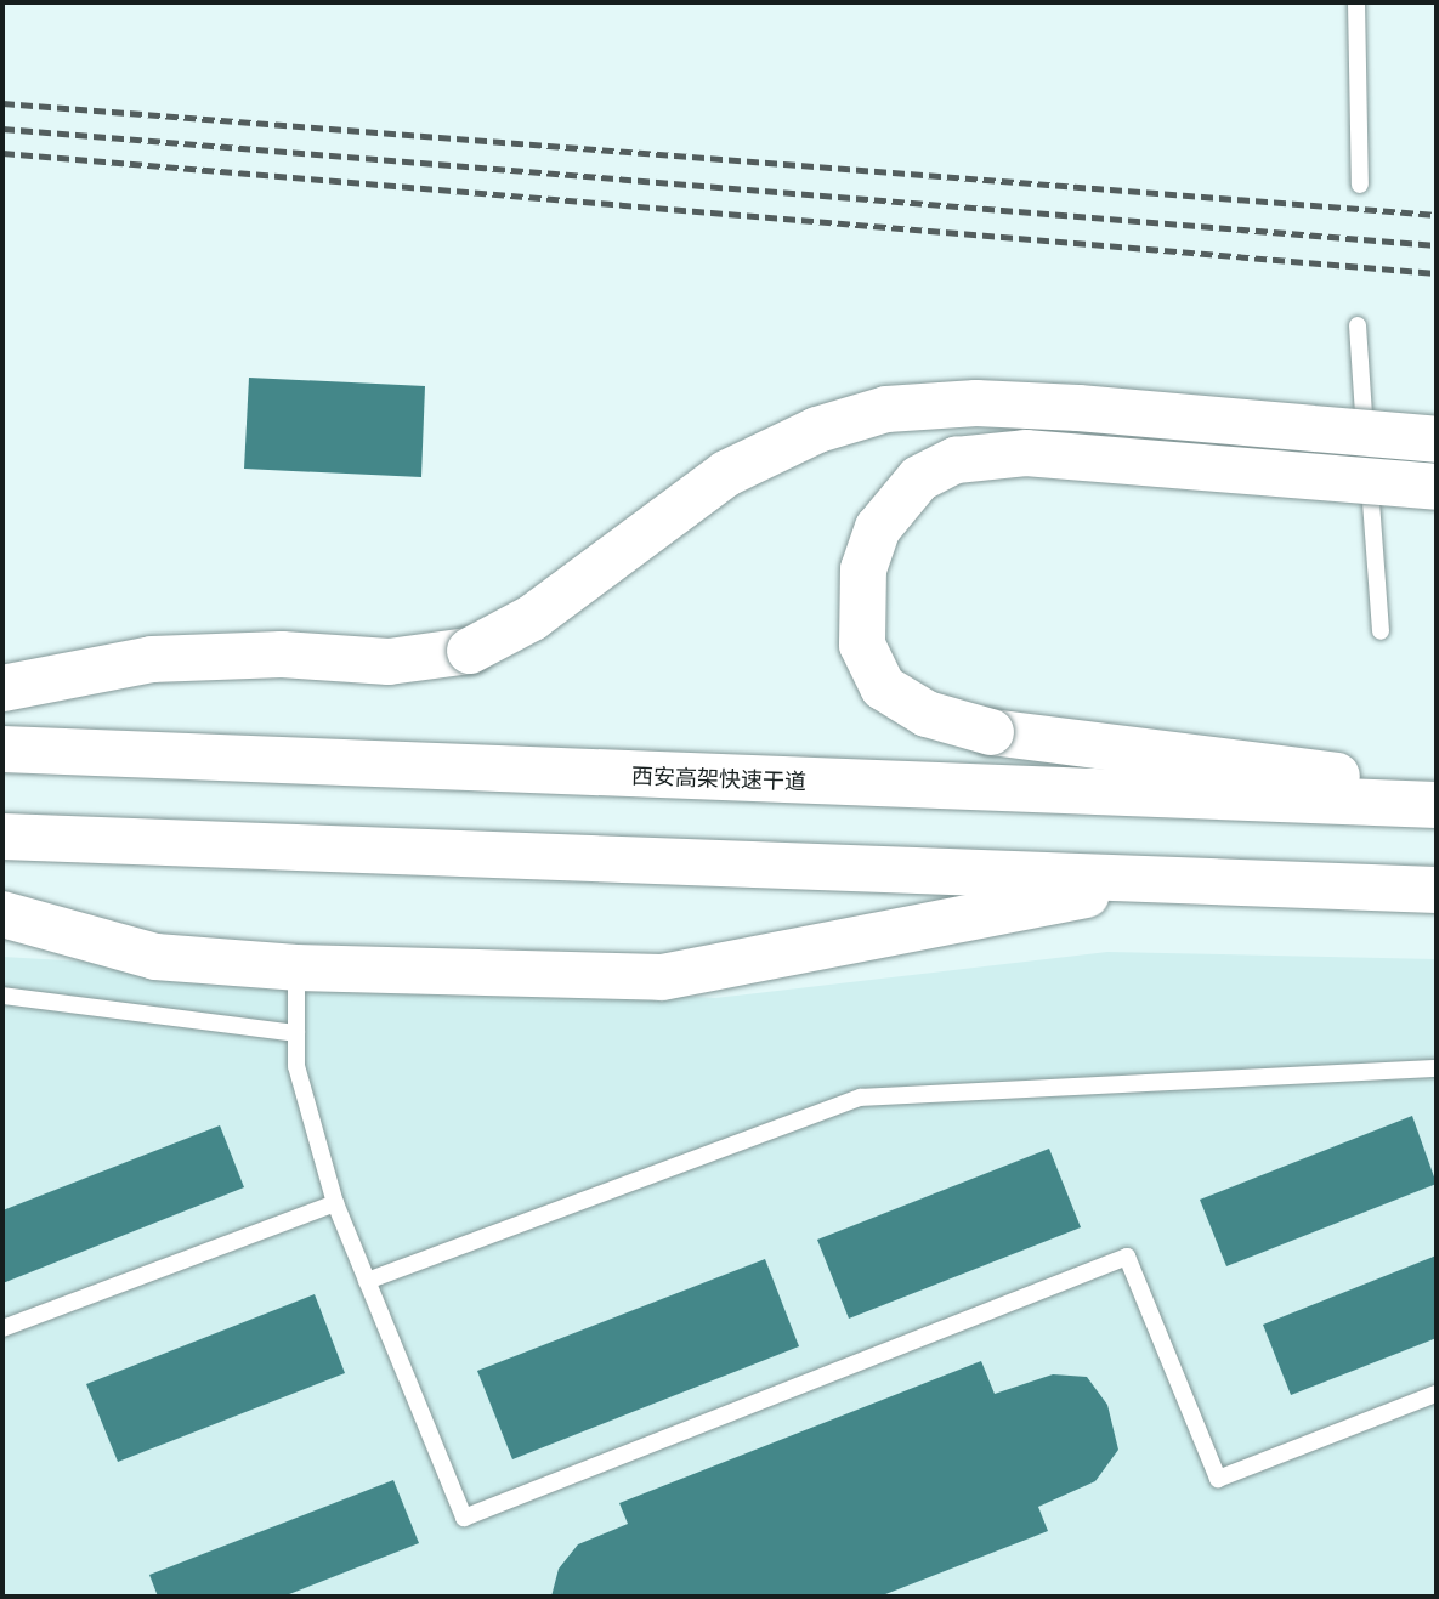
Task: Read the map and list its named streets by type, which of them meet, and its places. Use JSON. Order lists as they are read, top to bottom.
{
  "streets": {
    "highway": ["西安高架快速干道"]
  }
}
